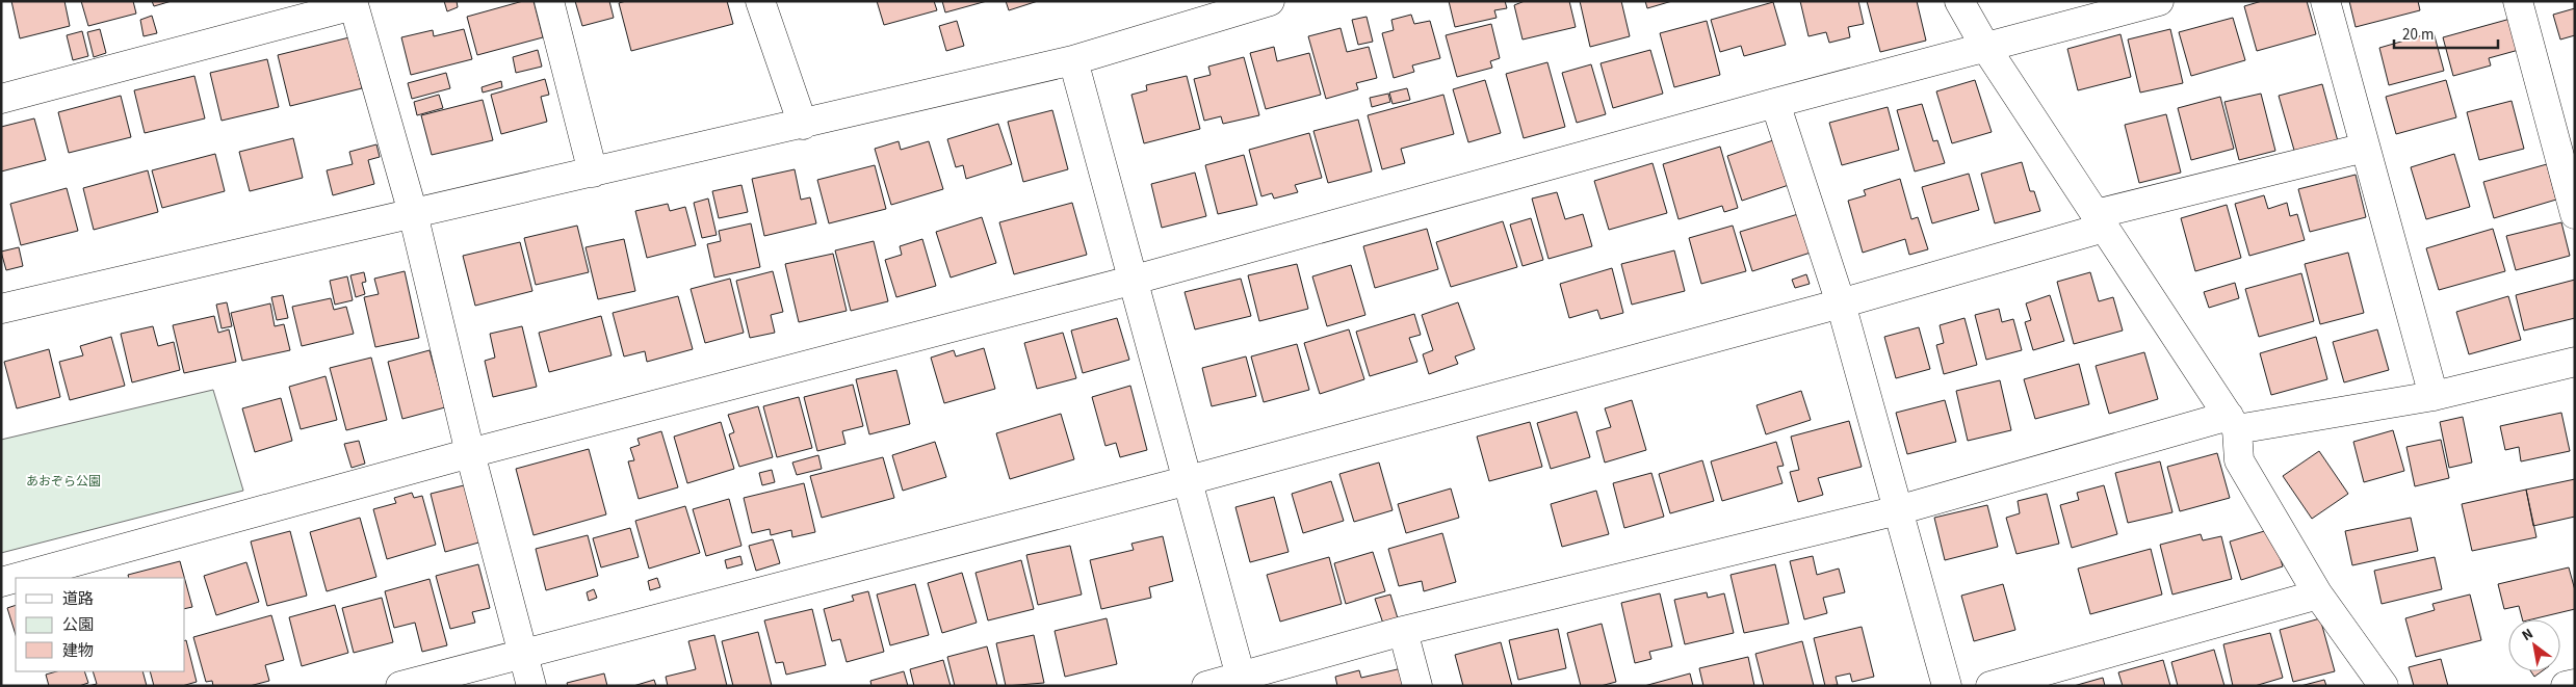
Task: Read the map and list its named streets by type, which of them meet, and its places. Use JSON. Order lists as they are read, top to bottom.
{
  "parks": ["あおぞら公園"],
  "legend": ["道路", "公園", "建物"],
  "scale_bar": "20 m",
  "north": "top left"
}
